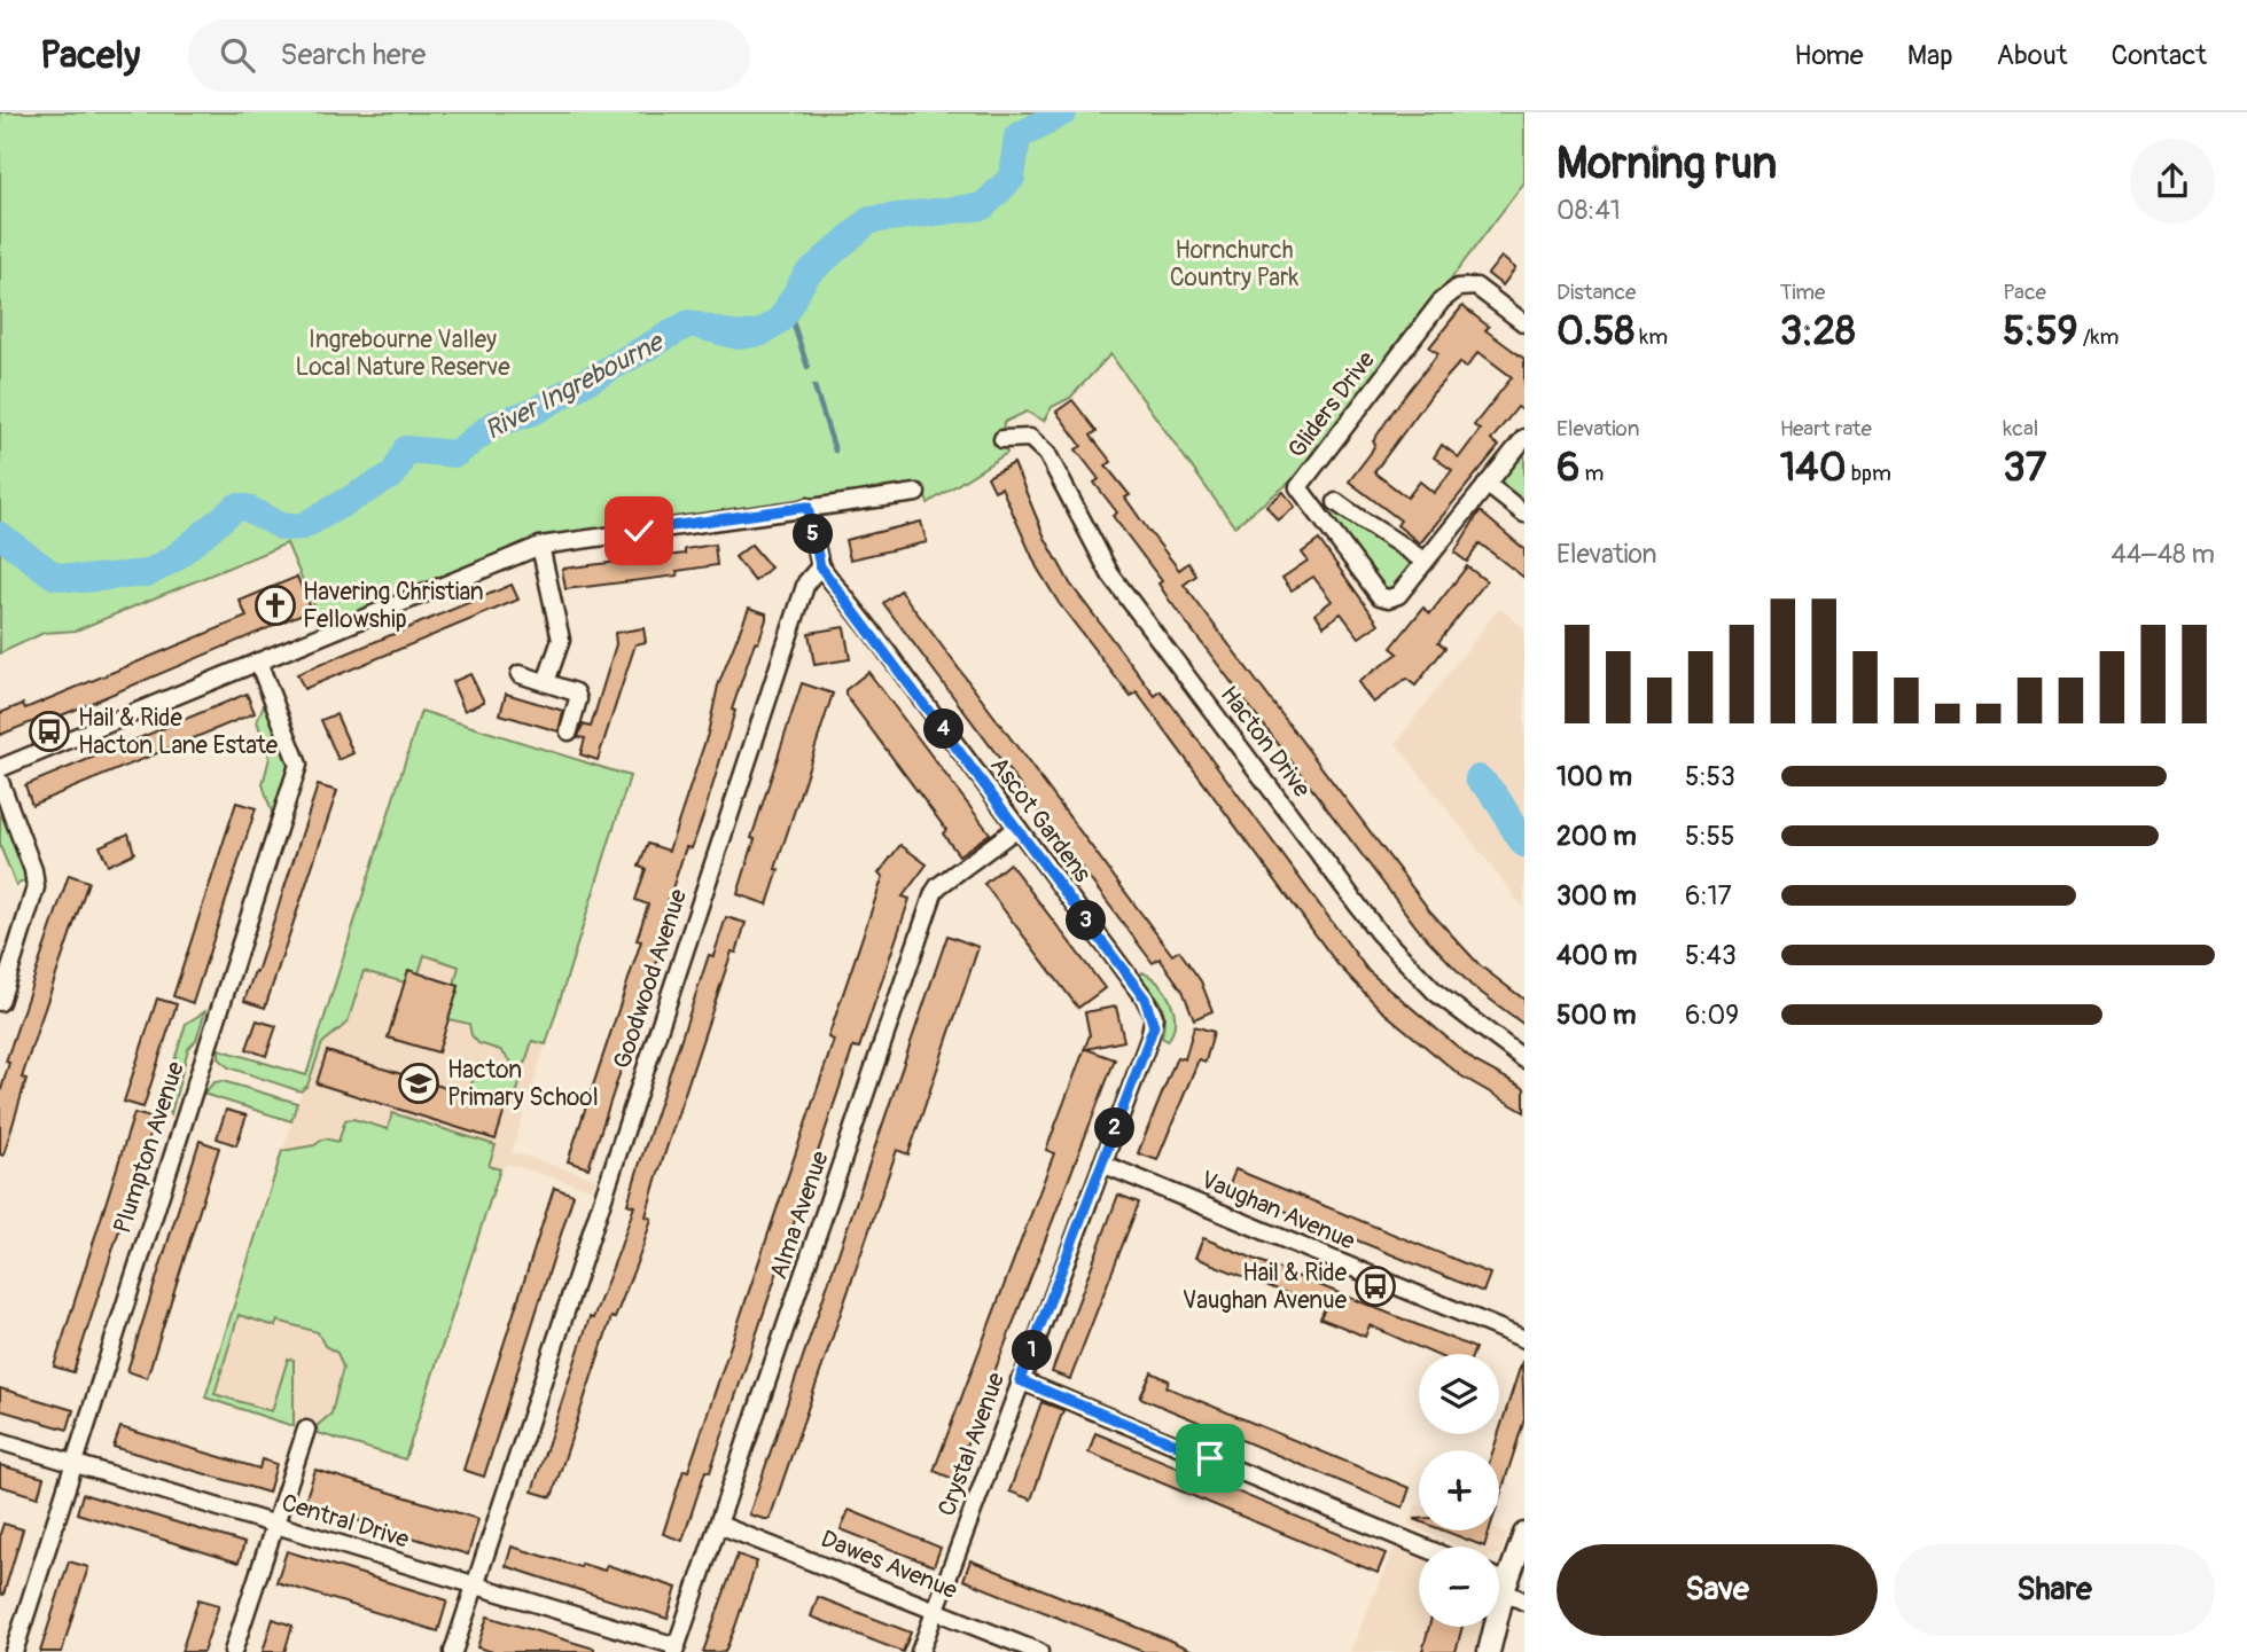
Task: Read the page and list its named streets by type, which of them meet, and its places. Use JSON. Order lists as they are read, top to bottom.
{
  "streets": {
    "street": [
      "Gliders Drive",
      "Hacton Drive",
      "Ascot Gardens",
      "Goodwood Avenue",
      "Plumpton Avenue",
      "Vaughan Avenue",
      "Alma Avenue",
      "Crystal Avenue",
      "Central Drive",
      "Dawes Avenue"
    ]
  },
  "crossings": [
    ["Ascot Gardens", "Goodwood Avenue"],
    ["Ascot Gardens", "Vaughan Avenue"],
    ["Ascot Gardens", "Alma Avenue"],
    ["Ascot Gardens", "Crystal Avenue"],
    ["Goodwood Avenue", "Central Drive"],
    ["Plumpton Avenue", "Central Drive"],
    ["Vaughan Avenue", "Crystal Avenue"],
    ["Alma Avenue", "Central Drive"],
    ["Alma Avenue", "Dawes Avenue"],
    ["Crystal Avenue", "Dawes Avenue"]
  ],
  "water": ["River Ingrebourne"],
  "parks": ["Hornchurch Country Park", "Ingrebourne Valley Local Nature Reserve"],
  "places": {
    "church": ["Havering Christian Fellowship"],
    "bus stop": ["Hail & Ride Hacton Lane Estate", "Hail & Ride Vaughan Avenue"],
    "school or university": ["Hacton Primary School"]
  },
  "page": {
    "header": "Pacely",
    "search": "Search here",
    "nav": [
      "Home",
      "Map",
      "About",
      "Contact"
    ],
    "heading": ["Morning run", "08:41"],
    "stats": [
      ["Distance", "0.58 km"],
      ["Time", "3:28"],
      ["Pace", "5:59 /km"],
      ["Elevation", "6 m"],
      ["Heart rate", "140 bpm"],
      ["kcal", "37"]
    ],
    "pins": [
      "5",
      "4",
      "3",
      "2",
      "1"
    ],
    "chart": ["Elevation", "44–48 m"],
    "list": [
      {
        "name": "100 m",
        "note": "5:53"
      },
      {
        "name": "200 m",
        "note": "5:55"
      },
      {
        "name": "300 m",
        "note": "6:17"
      },
      {
        "name": "400 m",
        "note": "5:43"
      },
      {
        "name": "500 m",
        "note": "6:09"
      }
    ],
    "map_buttons": ["+", "−"],
    "buttons": ["Save", "Share"]
  }
}
